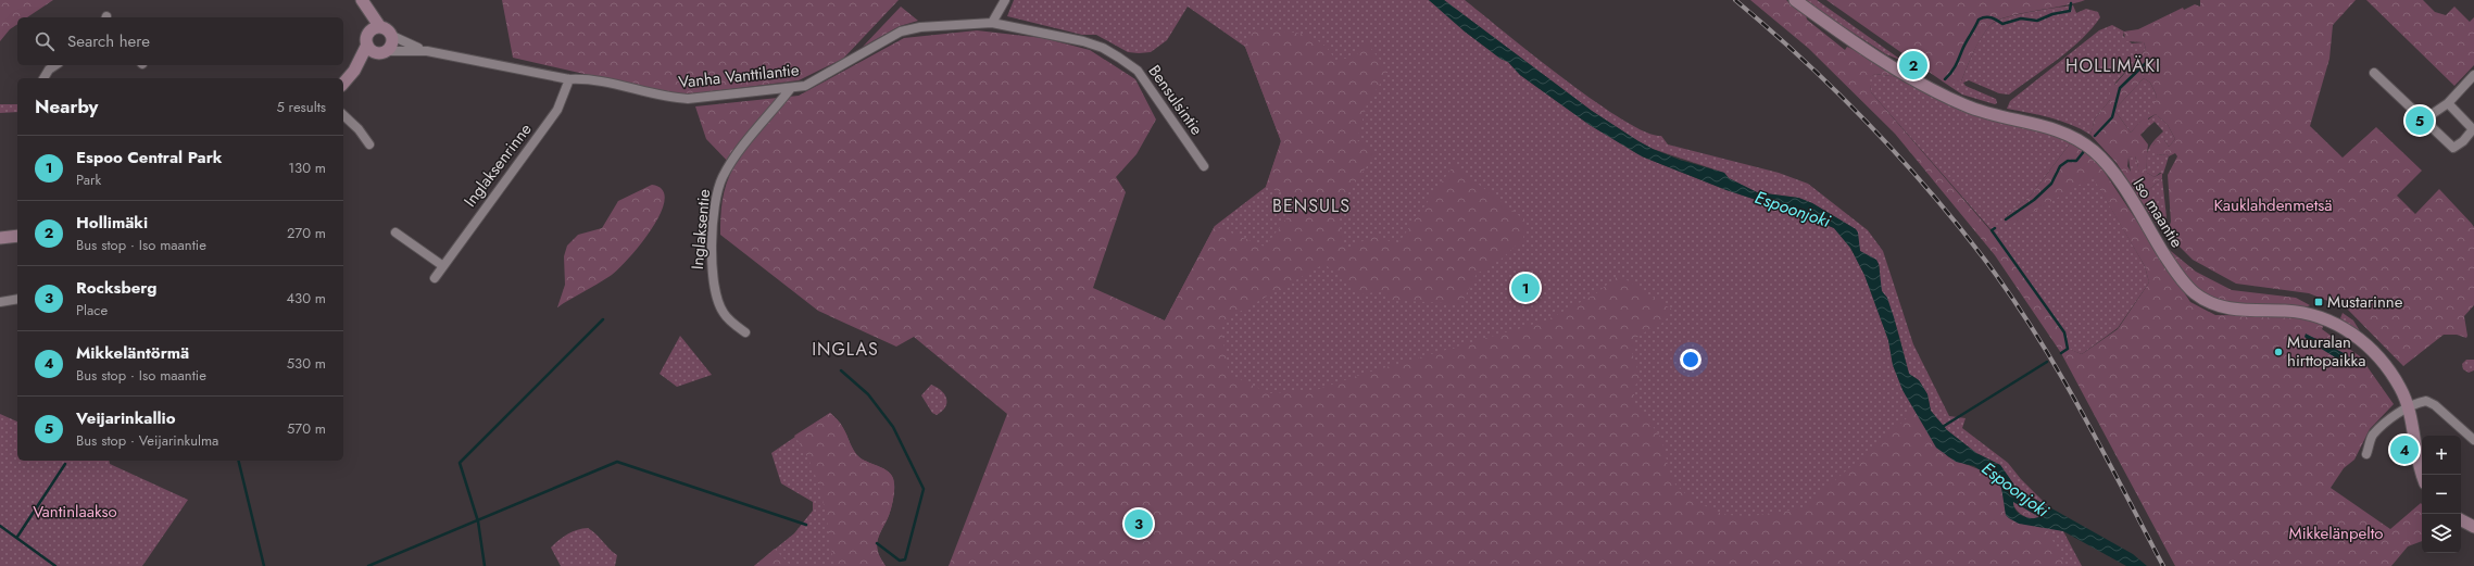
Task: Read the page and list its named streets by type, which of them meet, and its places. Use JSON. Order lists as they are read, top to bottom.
{
  "streets": {
    "main road": ["Iso maantie"],
    "street": [
      "Vanha Vanttilantie",
      "Bensulsintie",
      "Inglaksenrinne",
      "Inglaksentie"
    ]
  },
  "crossings": [
    ["Vanha Vanttilantie", "Bensulsintie"],
    ["Vanha Vanttilantie", "Inglaksenrinne"],
    ["Vanha Vanttilantie", "Inglaksentie"]
  ],
  "districts": ["HOLLIMÄKI", "BENSULS", "INGLAS"],
  "water": ["Espoonjoki"],
  "parks": ["Kauklahdenmetsä", "Vantinlaakso", "Mikkelänpelto"],
  "places": {
    "transit": ["Mustarinne"],
    "other": ["Muuralan hirttopaikka"]
  },
  "page": {
    "search": "Search here",
    "pins": [
      "2",
      "5",
      "1",
      "4",
      "3"
    ],
    "heading": ["Nearby", "5 results"],
    "list": [
      {
        "mark": "1",
        "name": "Espoo Central Park",
        "note": "Park",
        "value": "130 m"
      },
      {
        "mark": "2",
        "name": "Hollimäki",
        "note": "Bus stop · Iso maantie",
        "value": "270 m"
      },
      {
        "mark": "3",
        "name": "Rocksberg",
        "note": "Place",
        "value": "430 m"
      },
      {
        "mark": "4",
        "name": "Mikkeläntörmä",
        "note": "Bus stop · Iso maantie",
        "value": "530 m"
      },
      {
        "mark": "5",
        "name": "Veijarinkallio",
        "note": "Bus stop · Veijarinkulma",
        "value": "570 m"
      }
    ],
    "map_buttons": ["+", "−"]
  }
}
